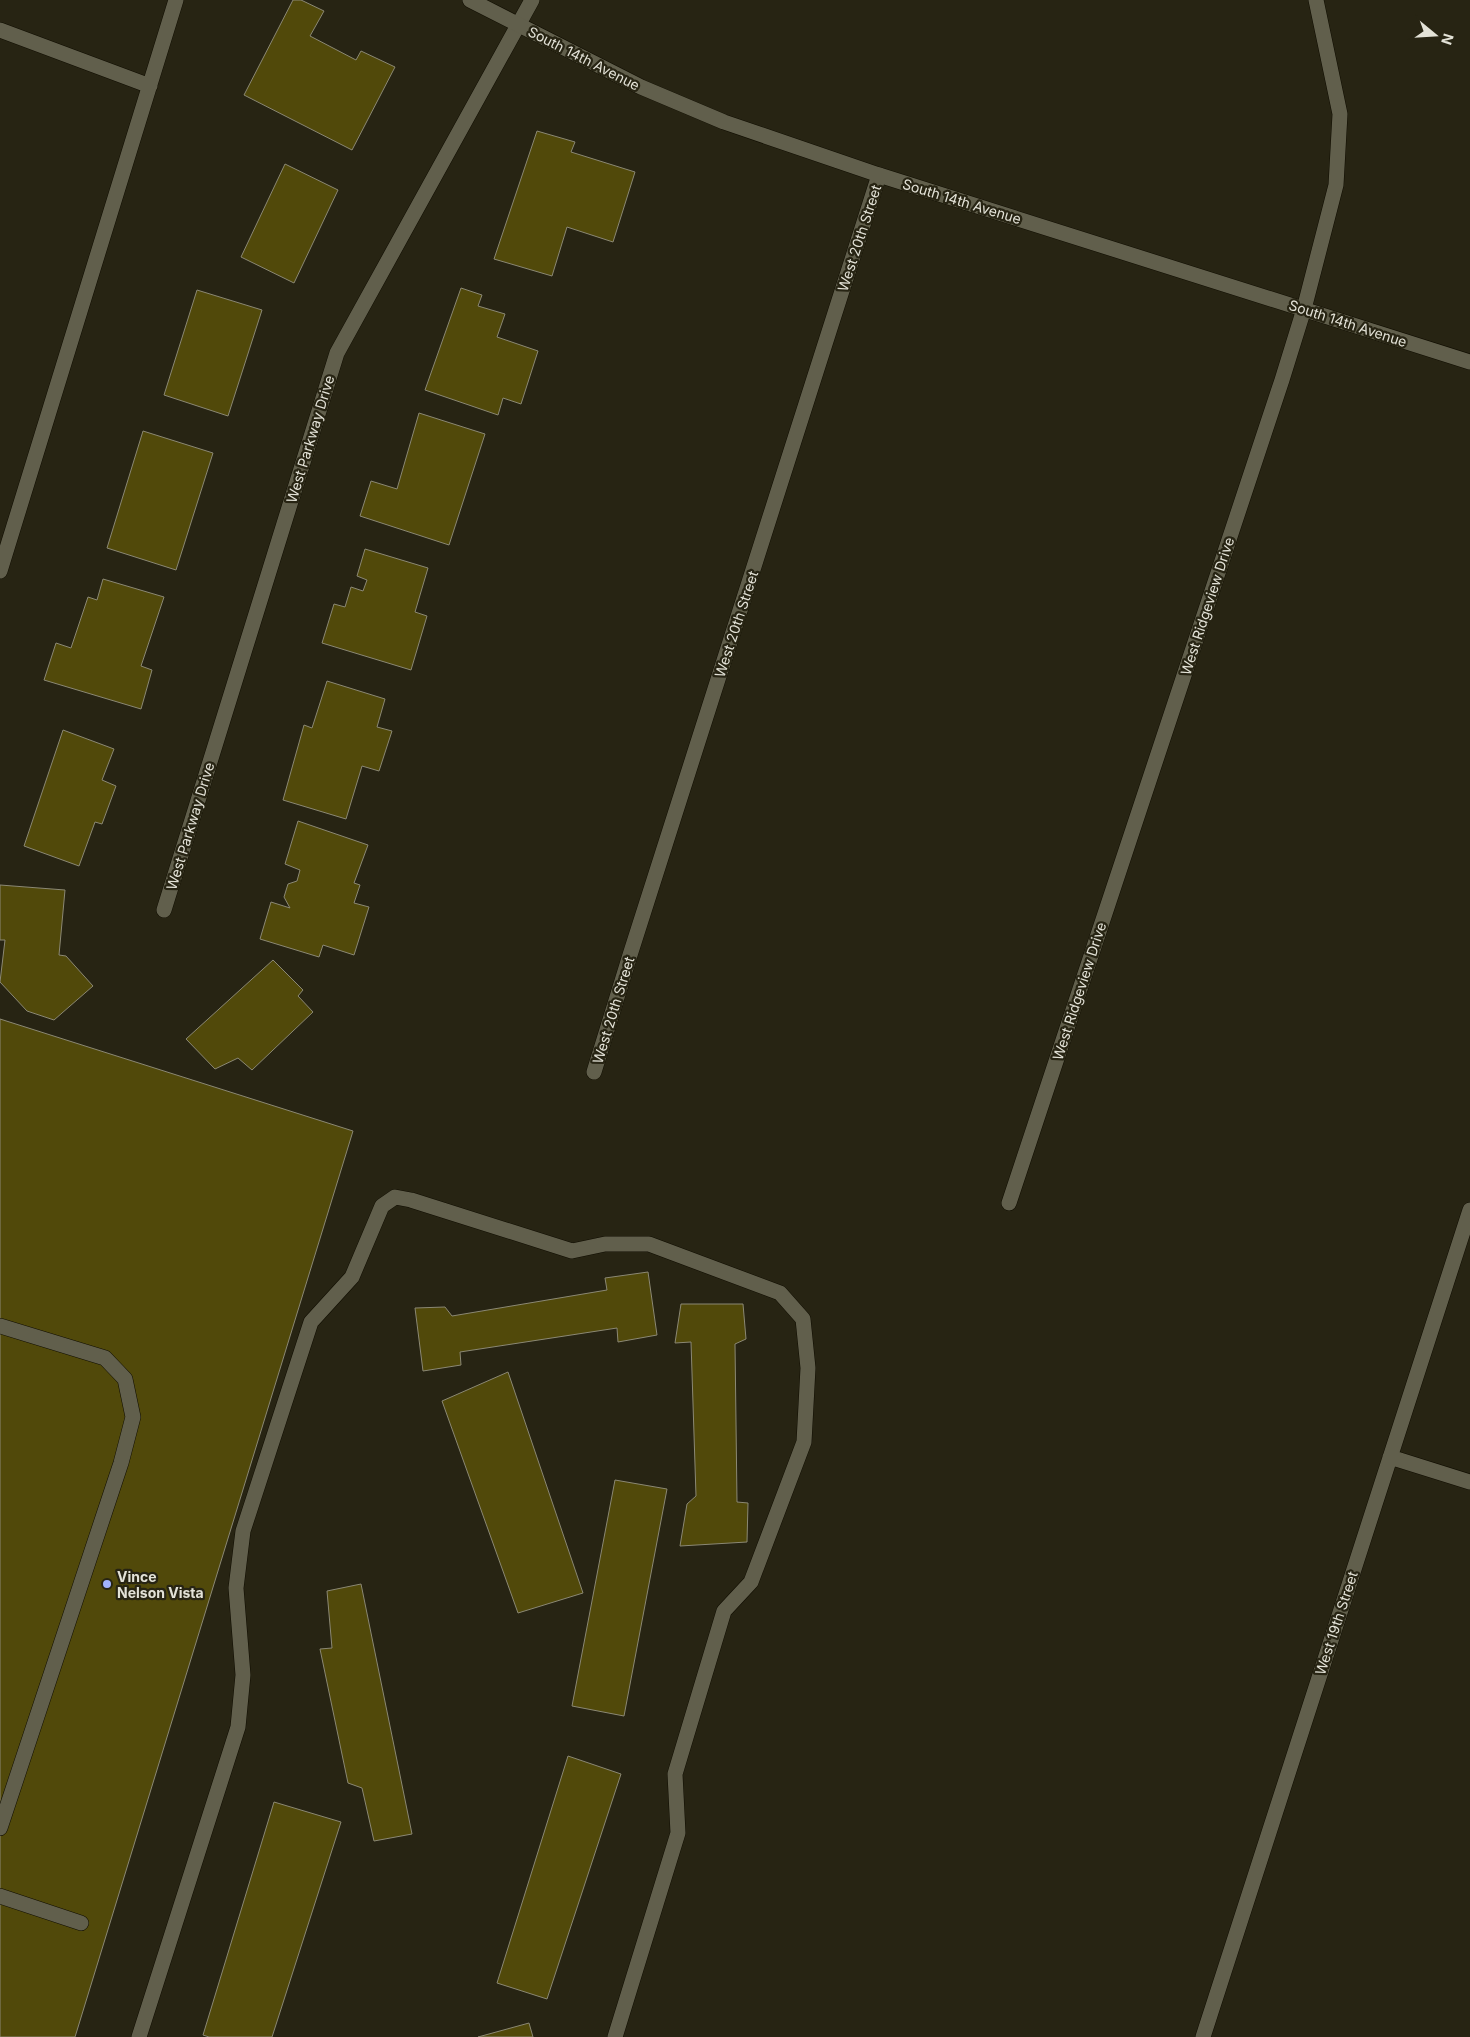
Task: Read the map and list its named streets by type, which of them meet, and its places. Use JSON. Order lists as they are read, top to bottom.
{
  "streets": {
    "street": [
      "South 14th Avenue",
      "West 20th Street",
      "West Parkway Drive",
      "West Ridgeview Drive",
      "West 19th Street"
    ]
  },
  "crossings": [
    ["South 14th Avenue", "West 20th Street"],
    ["South 14th Avenue", "West Parkway Drive"],
    ["South 14th Avenue", "West Ridgeview Drive"]
  ],
  "places": ["Vince Nelson Vista"],
  "north": "right"
}
